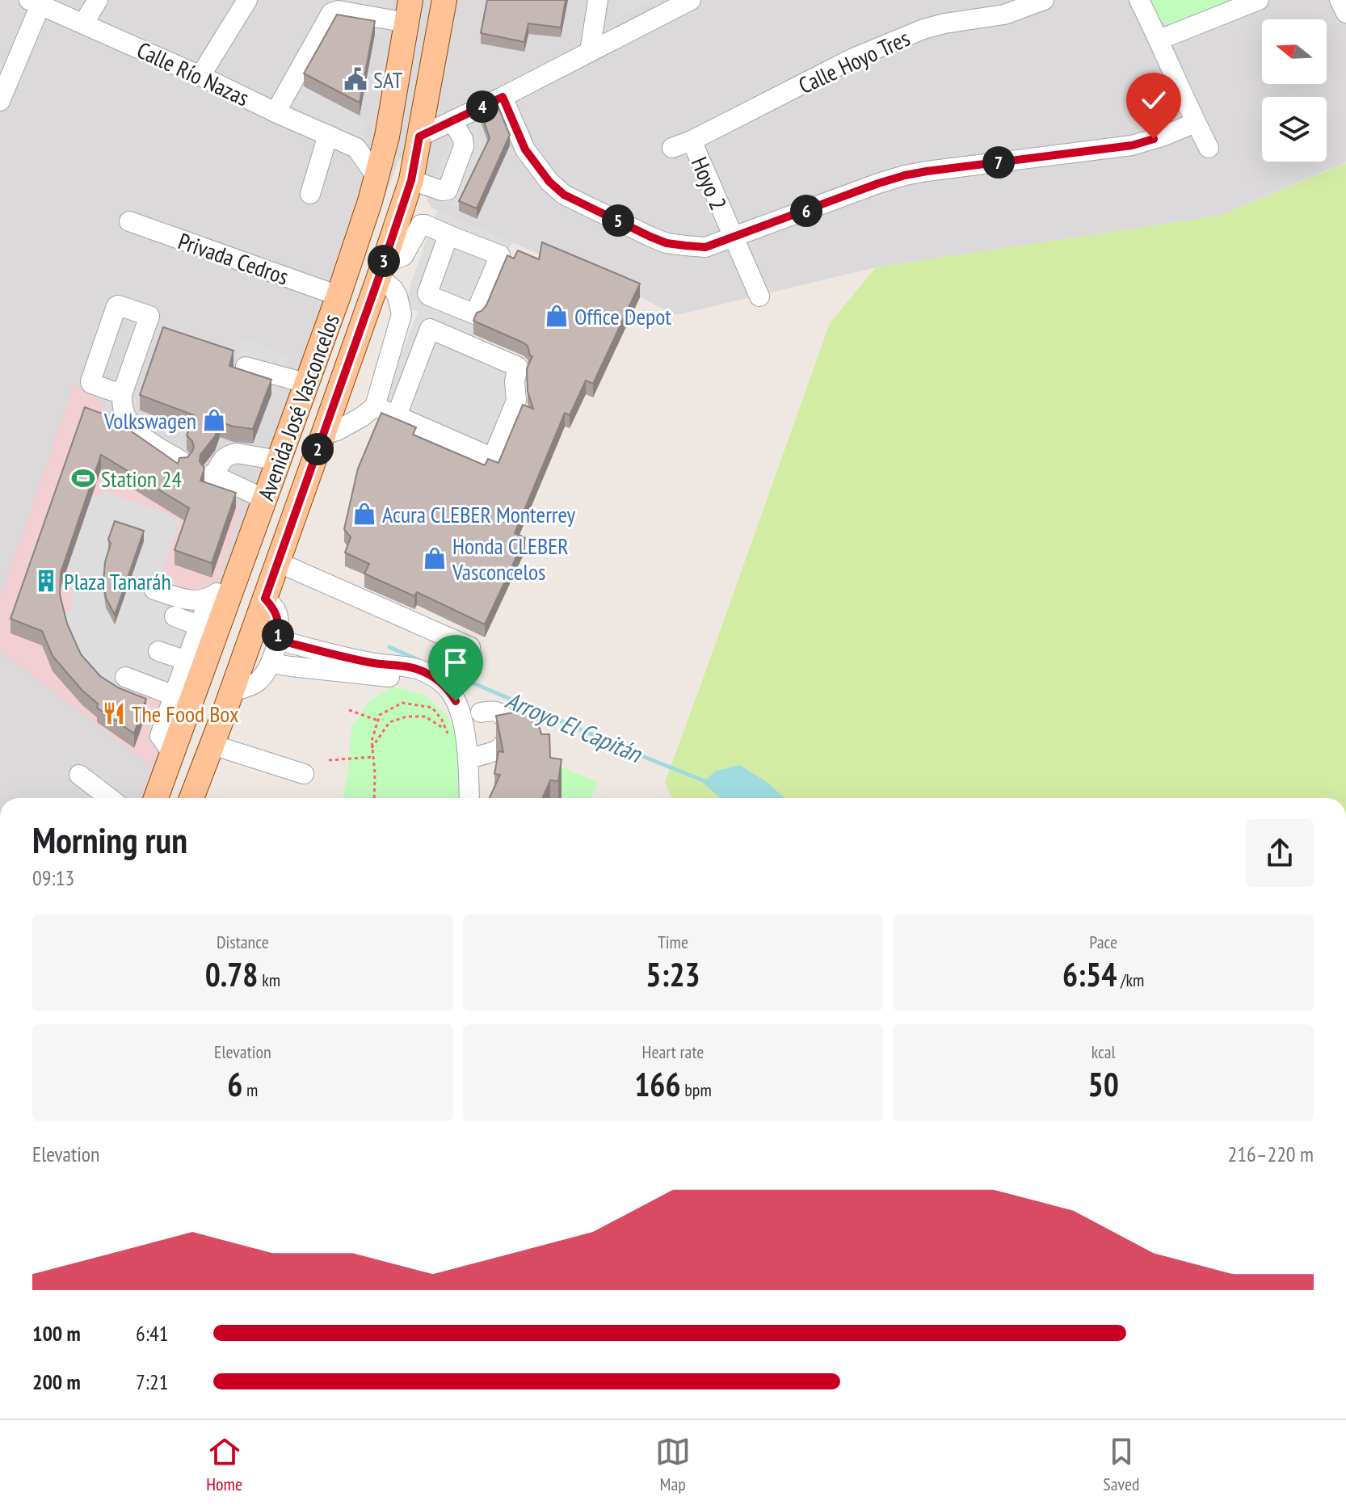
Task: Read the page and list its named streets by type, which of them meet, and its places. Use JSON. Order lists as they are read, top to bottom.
{
  "streets": {
    "main road": ["Avenida José Vasconcelos"],
    "street": [
      "Calle Hoyo Tres",
      "Calle Río Nazas",
      "Hoyo 2",
      "Privada Cedros"
    ]
  },
  "crossings": [
    ["Calle Hoyo Tres", "Hoyo 2"],
    ["Privada Cedros", "Avenida José Vasconcelos"]
  ],
  "water": ["Arroyo El Capitán"],
  "places": {
    "public building": ["SAT"],
    "shop": [
      "Office Depot",
      "Volkswagen",
      "Acura CLEBER Monterrey",
      "Honda CLEBER Vasconcelos"
    ],
    "sports": ["Station 24"],
    "building": ["Plaza Tanaráh"],
    "restaurant": ["The Food Box"]
  },
  "north": "left",
  "page": {
    "pins": [
      "4",
      "7",
      "6",
      "5",
      "3",
      "2",
      "1"
    ],
    "heading": ["Morning run", "09:13"],
    "stats": [
      ["Distance", "0.78 km"],
      ["Time", "5:23"],
      ["Pace", "6:54 /km"],
      ["Elevation", "6 m"],
      ["Heart rate", "166 bpm"],
      ["kcal", "50"]
    ],
    "chart": ["Elevation", "216–220 m"],
    "list": [
      {
        "name": "100 m",
        "note": "6:41"
      },
      {
        "name": "200 m",
        "note": "7:21"
      }
    ],
    "tabs": ["Home", "Map", "Saved"]
  }
}
